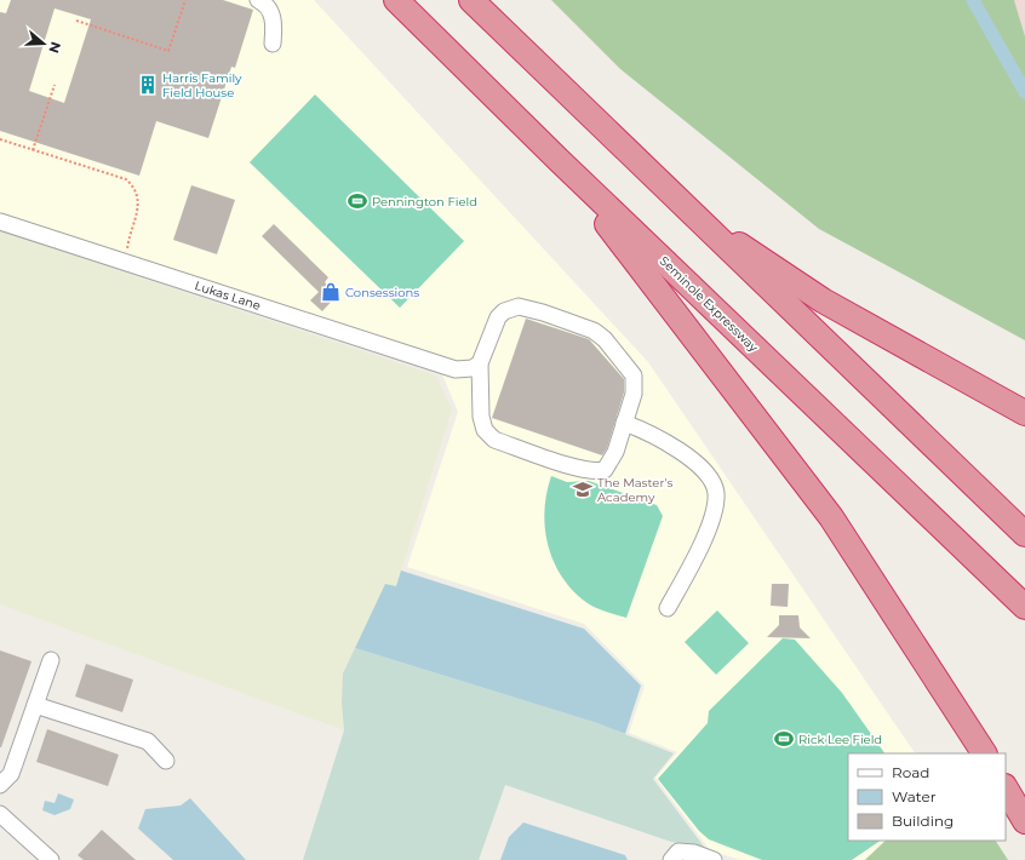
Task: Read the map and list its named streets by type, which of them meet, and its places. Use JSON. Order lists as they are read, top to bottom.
{
  "streets": {
    "highway": ["Seminole Expressway"],
    "street": ["Lukas Lane"]
  },
  "places": {
    "building": ["Harris Family Field House"],
    "sports": ["Pennington Field", "Rick Lee Field"],
    "shop": ["Consessions"],
    "school or university": ["The Master's Academy"]
  },
  "legend": ["Road", "Water", "Building"],
  "north": "right"
}
